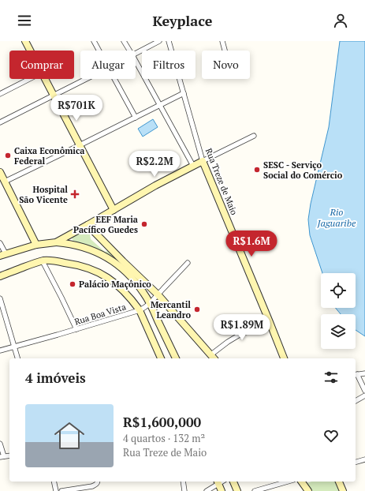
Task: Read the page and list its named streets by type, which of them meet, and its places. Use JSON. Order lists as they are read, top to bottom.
{
  "streets": {
    "main road": ["Rua Treze de Maio"],
    "street": ["Rua Boa Vista"]
  },
  "water": ["Rio Jaguaribe"],
  "places": {
    "other": [
      "Caixa Econômica Federal",
      "SESC - Serviço Social do Comércio",
      "EEF Maria Pacífico Guedes",
      "Palácio Maçônico",
      "Mercantil Leandro"
    ],
    "health": ["Hospital São Vicente"]
  },
  "page": {
    "header": "Keyplace",
    "chip": [
      "Comprar",
      "Alugar",
      "Filtros",
      "Novo"
    ],
    "price": [
      "R$701K",
      "R$2.2M",
      "R$1.6M",
      "R$1.89M"
    ],
    "heading": "4 imóveis",
    "list": [
      {
        "name": "R$1,600,000",
        "note": "4 quartos · 132 m² · Rua Treze de Maio"
      }
    ]
  }
}
